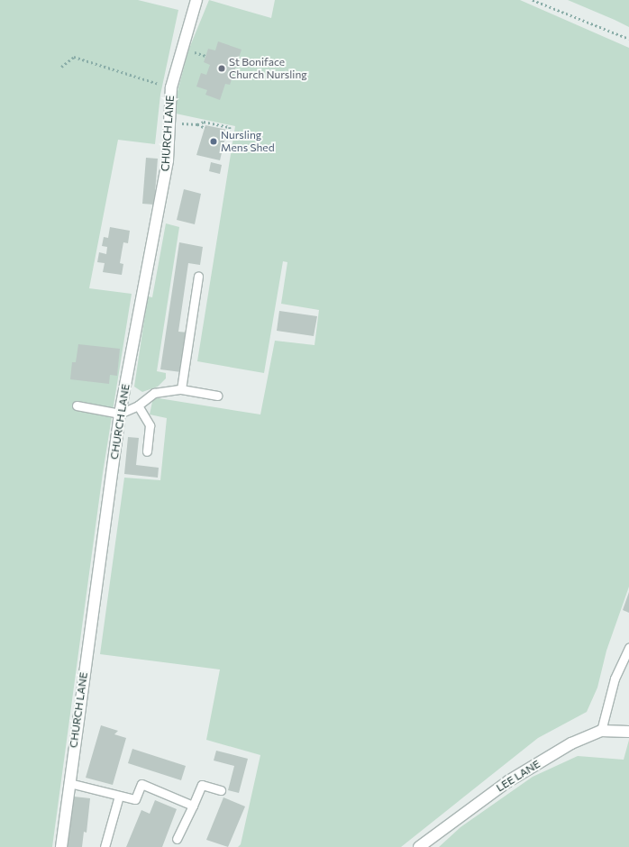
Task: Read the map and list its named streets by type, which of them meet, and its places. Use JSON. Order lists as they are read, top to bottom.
{
  "streets": {
    "street": ["CHURCH LANE", "LEE LANE"]
  },
  "places": ["St Boniface Church Nursling", "Nursling Mens Shed"]
}
